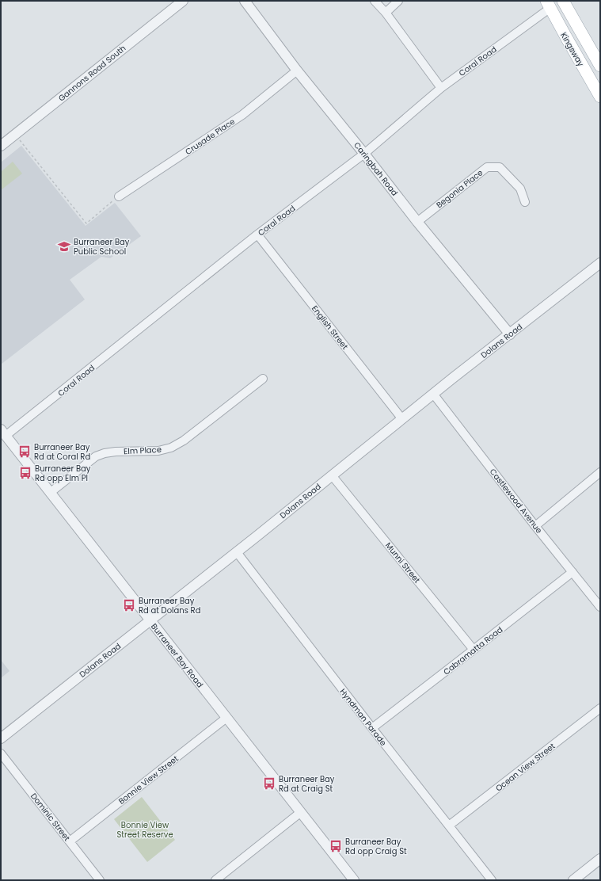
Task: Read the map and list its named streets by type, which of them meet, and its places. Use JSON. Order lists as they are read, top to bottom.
{
  "streets": {
    "main road": ["Kingsway"],
    "street": [
      "Coral Road",
      "Gannons Road South",
      "Crusade Place",
      "Caringbah Road",
      "Begonia Place",
      "English Street",
      "Dolans Road",
      "Elm Place",
      "Castlewood Avenue",
      "Munni Street",
      "Cabramatta Road",
      "Burraneer Bay Road",
      "Hyndman Parade",
      "Ocean View Street",
      "Bonnie View Street",
      "Dominic Street"
    ]
  },
  "crossings": [
    ["Kingsway", "Coral Road"],
    ["Coral Road", "Caringbah Road"],
    ["Coral Road", "English Street"],
    ["Coral Road", "Burraneer Bay Road"],
    ["Crusade Place", "Caringbah Road"],
    ["Caringbah Road", "Begonia Place"],
    ["Caringbah Road", "Dolans Road"],
    ["English Street", "Dolans Road"],
    ["Dolans Road", "Castlewood Avenue"],
    ["Dolans Road", "Munni Street"],
    ["Dolans Road", "Burraneer Bay Road"],
    ["Dolans Road", "Hyndman Parade"],
    ["Elm Place", "Burraneer Bay Road"],
    ["Castlewood Avenue", "Cabramatta Road"],
    ["Munni Street", "Cabramatta Road"],
    ["Cabramatta Road", "Hyndman Parade"],
    ["Burraneer Bay Road", "Bonnie View Street"],
    ["Hyndman Parade", "Ocean View Street"],
    ["Bonnie View Street", "Dominic Street"]
  ],
  "parks": ["Bonnie View Street Reserve"],
  "places": {
    "school or university": ["Burraneer Bay Public School"],
    "bus stop": [
      "Burraneer Bay Rd at Coral Rd",
      "Burraneer Bay Rd opp Elm Pl",
      "Burraneer Bay Rd at Dolans Rd",
      "Burraneer Bay Rd at Craig St",
      "Burraneer Bay Rd opp Craig St"
    ]
  }
}
